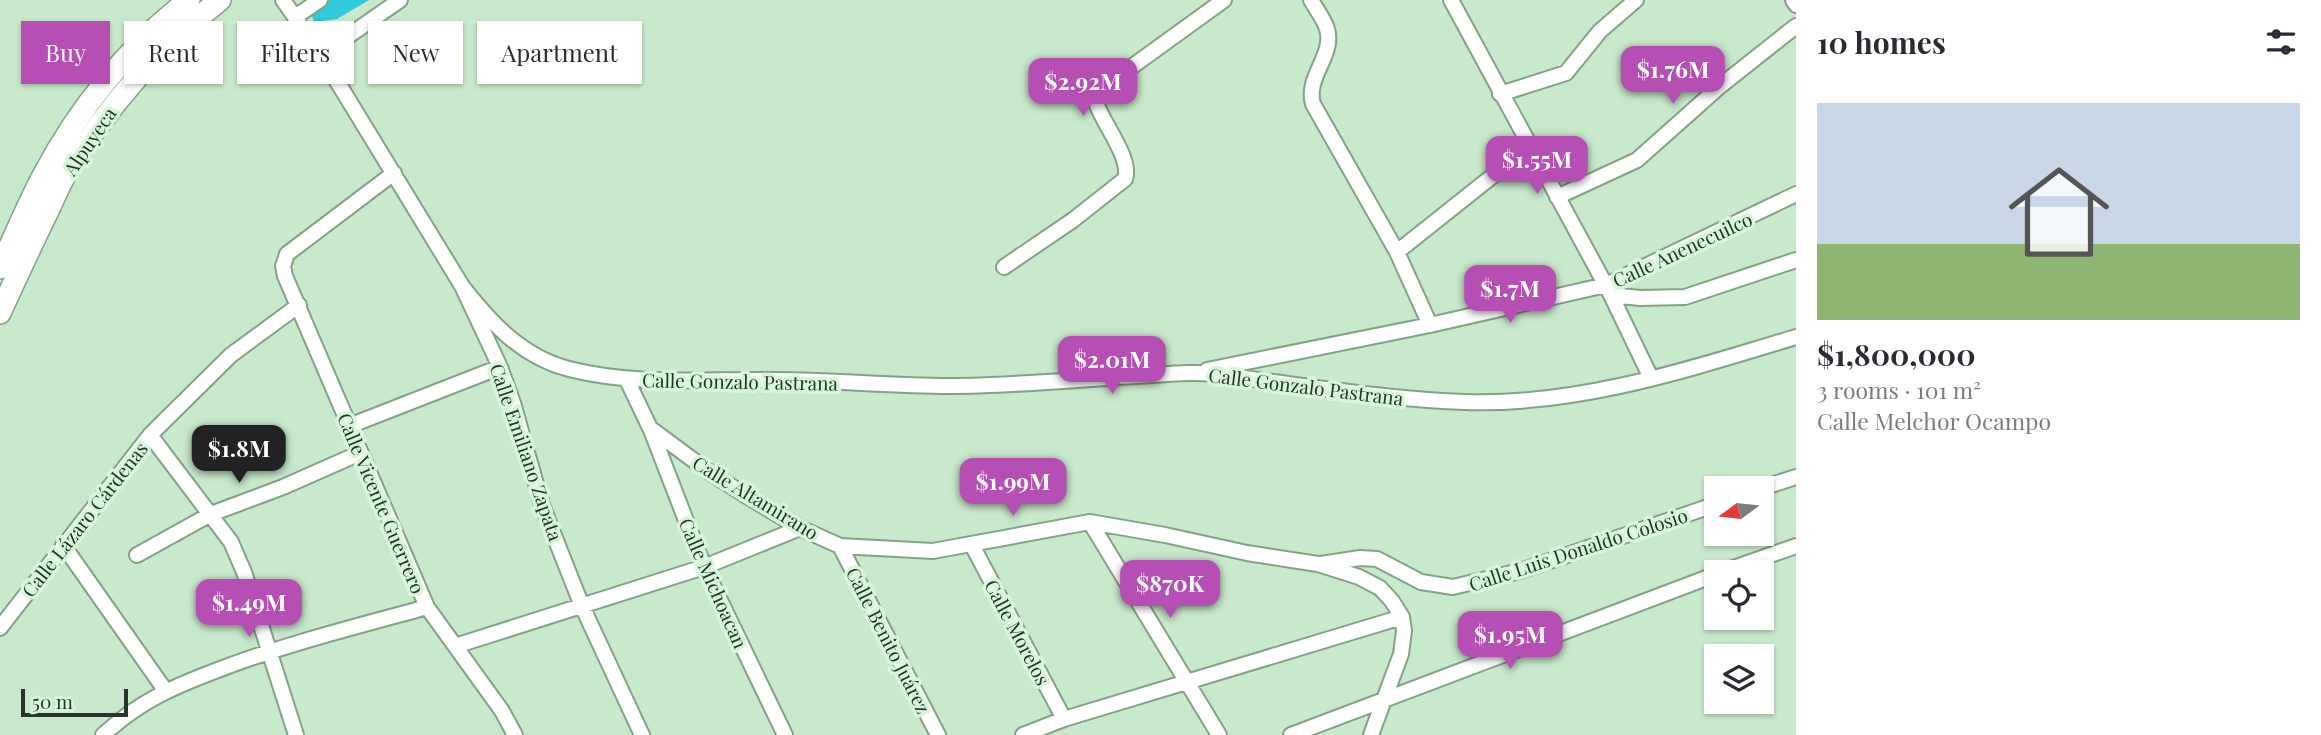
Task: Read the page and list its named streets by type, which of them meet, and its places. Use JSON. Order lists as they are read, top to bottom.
{
  "streets": {
    "main road": ["Alpuyeca"],
    "street": [
      "Calle Anenecuilco",
      "Calle Gonzalo Pastrana",
      "Calle Emiliano Zapata",
      "Calle Altamirano",
      "Calle Vicente Guerrero",
      "Calle Lázaro Cárdenas",
      "Calle Luis Donaldo Colosio",
      "Calle Michoacan",
      "Calle Morelos",
      "Calle Benito Juárez"
    ]
  },
  "crossings": [
    ["Calle Anenecuilco", "Calle Gonzalo Pastrana"],
    ["Calle Gonzalo Pastrana", "Calle Emiliano Zapata"],
    ["Calle Gonzalo Pastrana", "Calle Altamirano"],
    ["Calle Emiliano Zapata", "Calle Vicente Guerrero"],
    ["Calle Altamirano", "Calle Luis Donaldo Colosio"],
    ["Calle Altamirano", "Calle Michoacan"],
    ["Calle Altamirano", "Calle Morelos"],
    ["Calle Altamirano", "Calle Benito Juárez"],
    ["Calle Vicente Guerrero", "Calle Lázaro Cárdenas"]
  ],
  "scale_bar": "50 m",
  "north": "left",
  "page": {
    "heading": "10 homes",
    "chip": [
      "Buy",
      "Rent",
      "Filters",
      "New",
      "Apartment"
    ],
    "price": [
      "$1.76M",
      "$2.92M",
      "$1.55M",
      "$1.7M",
      "$2.01M",
      "$1.8M",
      "$1.99M",
      "$870K",
      "$1.49M",
      "$1.95M"
    ],
    "list": [
      {
        "name": "$1,800,000",
        "note": "3 rooms · 101 m² · Calle Melchor Ocampo"
      }
    ],
    "scale": "50 m"
  }
}
